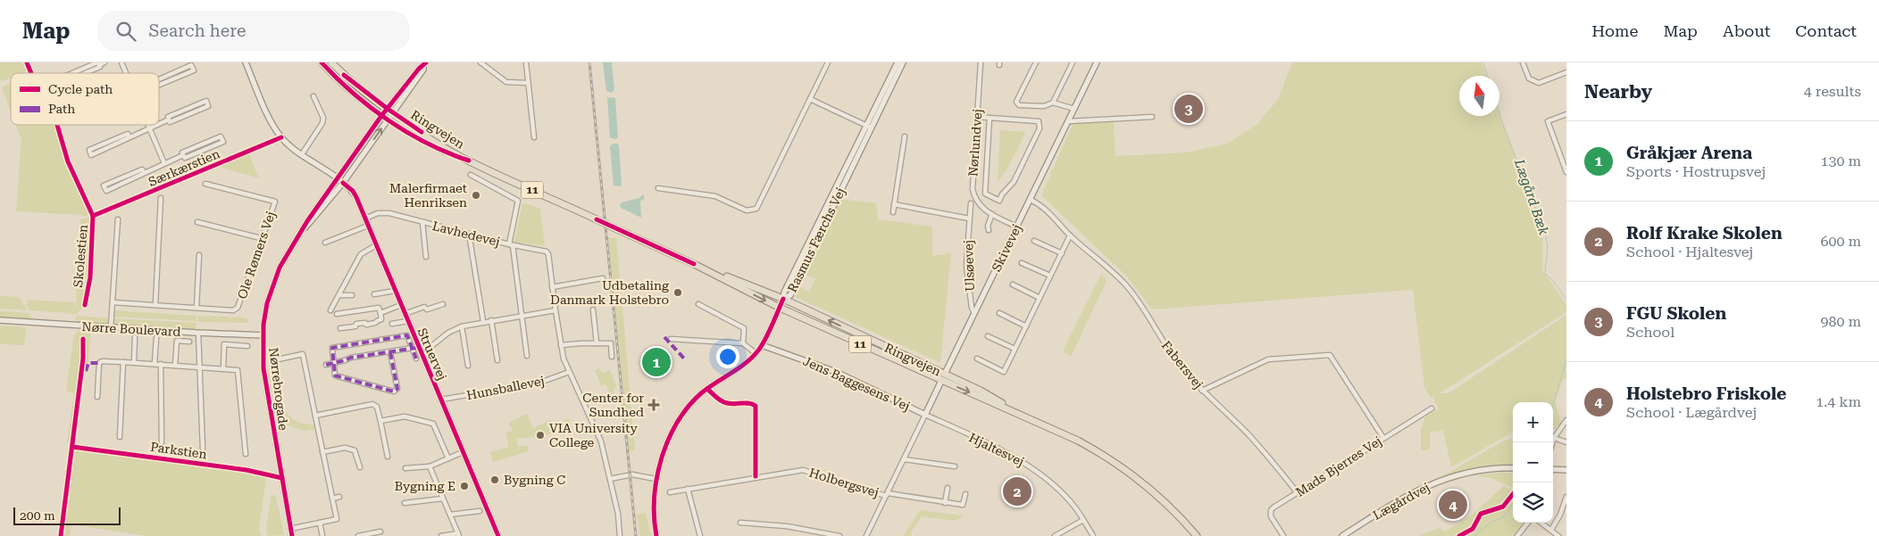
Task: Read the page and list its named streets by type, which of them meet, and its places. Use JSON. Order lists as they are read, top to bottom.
{
  "streets": {
    "main road": ["Ringvejen", "11"],
    "street": [
      "Nørlundvej",
      "Lavhedevej",
      "Rasmus Færchs Vej",
      "Skivevej",
      "Ole Rømers Vej",
      "Ulsøevej",
      "Nørre Boulevard",
      "Struervej",
      "Fabersvej",
      "Jens Baggesens Vej",
      "Hunsballevej",
      "Nørrebrogade",
      "Hjaltesvej",
      "Mads Bjerres Vej",
      "Holbergsvej",
      "Lægårdvej"
    ],
    "cycle path": ["Særkærstien", "Skolestien", "Parkstien"]
  },
  "crossings": [
    ["Ringvejen", "11"],
    ["Ringvejen", "Rasmus Færchs Vej"],
    ["Ringvejen", "Skivevej"],
    ["Ringvejen", "Nørrebrogade"],
    ["Nørlundvej", "Skivevej"],
    ["11", "Nørrebrogade"],
    ["Lavhedevej", "Struervej"],
    ["Rasmus Færchs Vej", "Jens Baggesens Vej"],
    ["Skivevej", "Ulsøevej"],
    ["Skivevej", "Fabersvej"],
    ["Nørre Boulevard", "Nørrebrogade"],
    ["Struervej", "Hunsballevej"],
    ["Struervej", "Nørrebrogade"],
    ["Fabersvej", "Mads Bjerres Vej"],
    ["Jens Baggesens Vej", "Hjaltesvej"]
  ],
  "water": ["Lægård Bæk"],
  "places": {
    "other": [
      "Malerfirmaet Henriksen",
      "Udbetaling Danmark Holstebro",
      "VIA University College",
      "Bygning C",
      "Bygning E"
    ],
    "health": ["Center for Sundhed"]
  },
  "legend": ["Cycle path", "Path"],
  "scale_bar": "200 m",
  "north": "top",
  "page": {
    "header": "Map",
    "search": "Search here",
    "nav": [
      "Home",
      "Map",
      "About",
      "Contact"
    ],
    "heading": ["Nearby", "4 results"],
    "pins": [
      "3",
      "1",
      "2",
      "4"
    ],
    "list": [
      {
        "mark": "1",
        "name": "Gråkjær Arena",
        "note": "Sports · Hostrupsvej",
        "value": "130 m"
      },
      {
        "mark": "2",
        "name": "Rolf Krake Skolen",
        "note": "School · Hjaltesvej",
        "value": "600 m"
      },
      {
        "mark": "3",
        "name": "FGU Skolen",
        "note": "School",
        "value": "980 m"
      },
      {
        "mark": "4",
        "name": "Holstebro Friskole",
        "note": "School · Lægårdvej",
        "value": "1.4 km"
      }
    ],
    "map_buttons": ["+", "−"],
    "scale": "200 m"
  }
}
